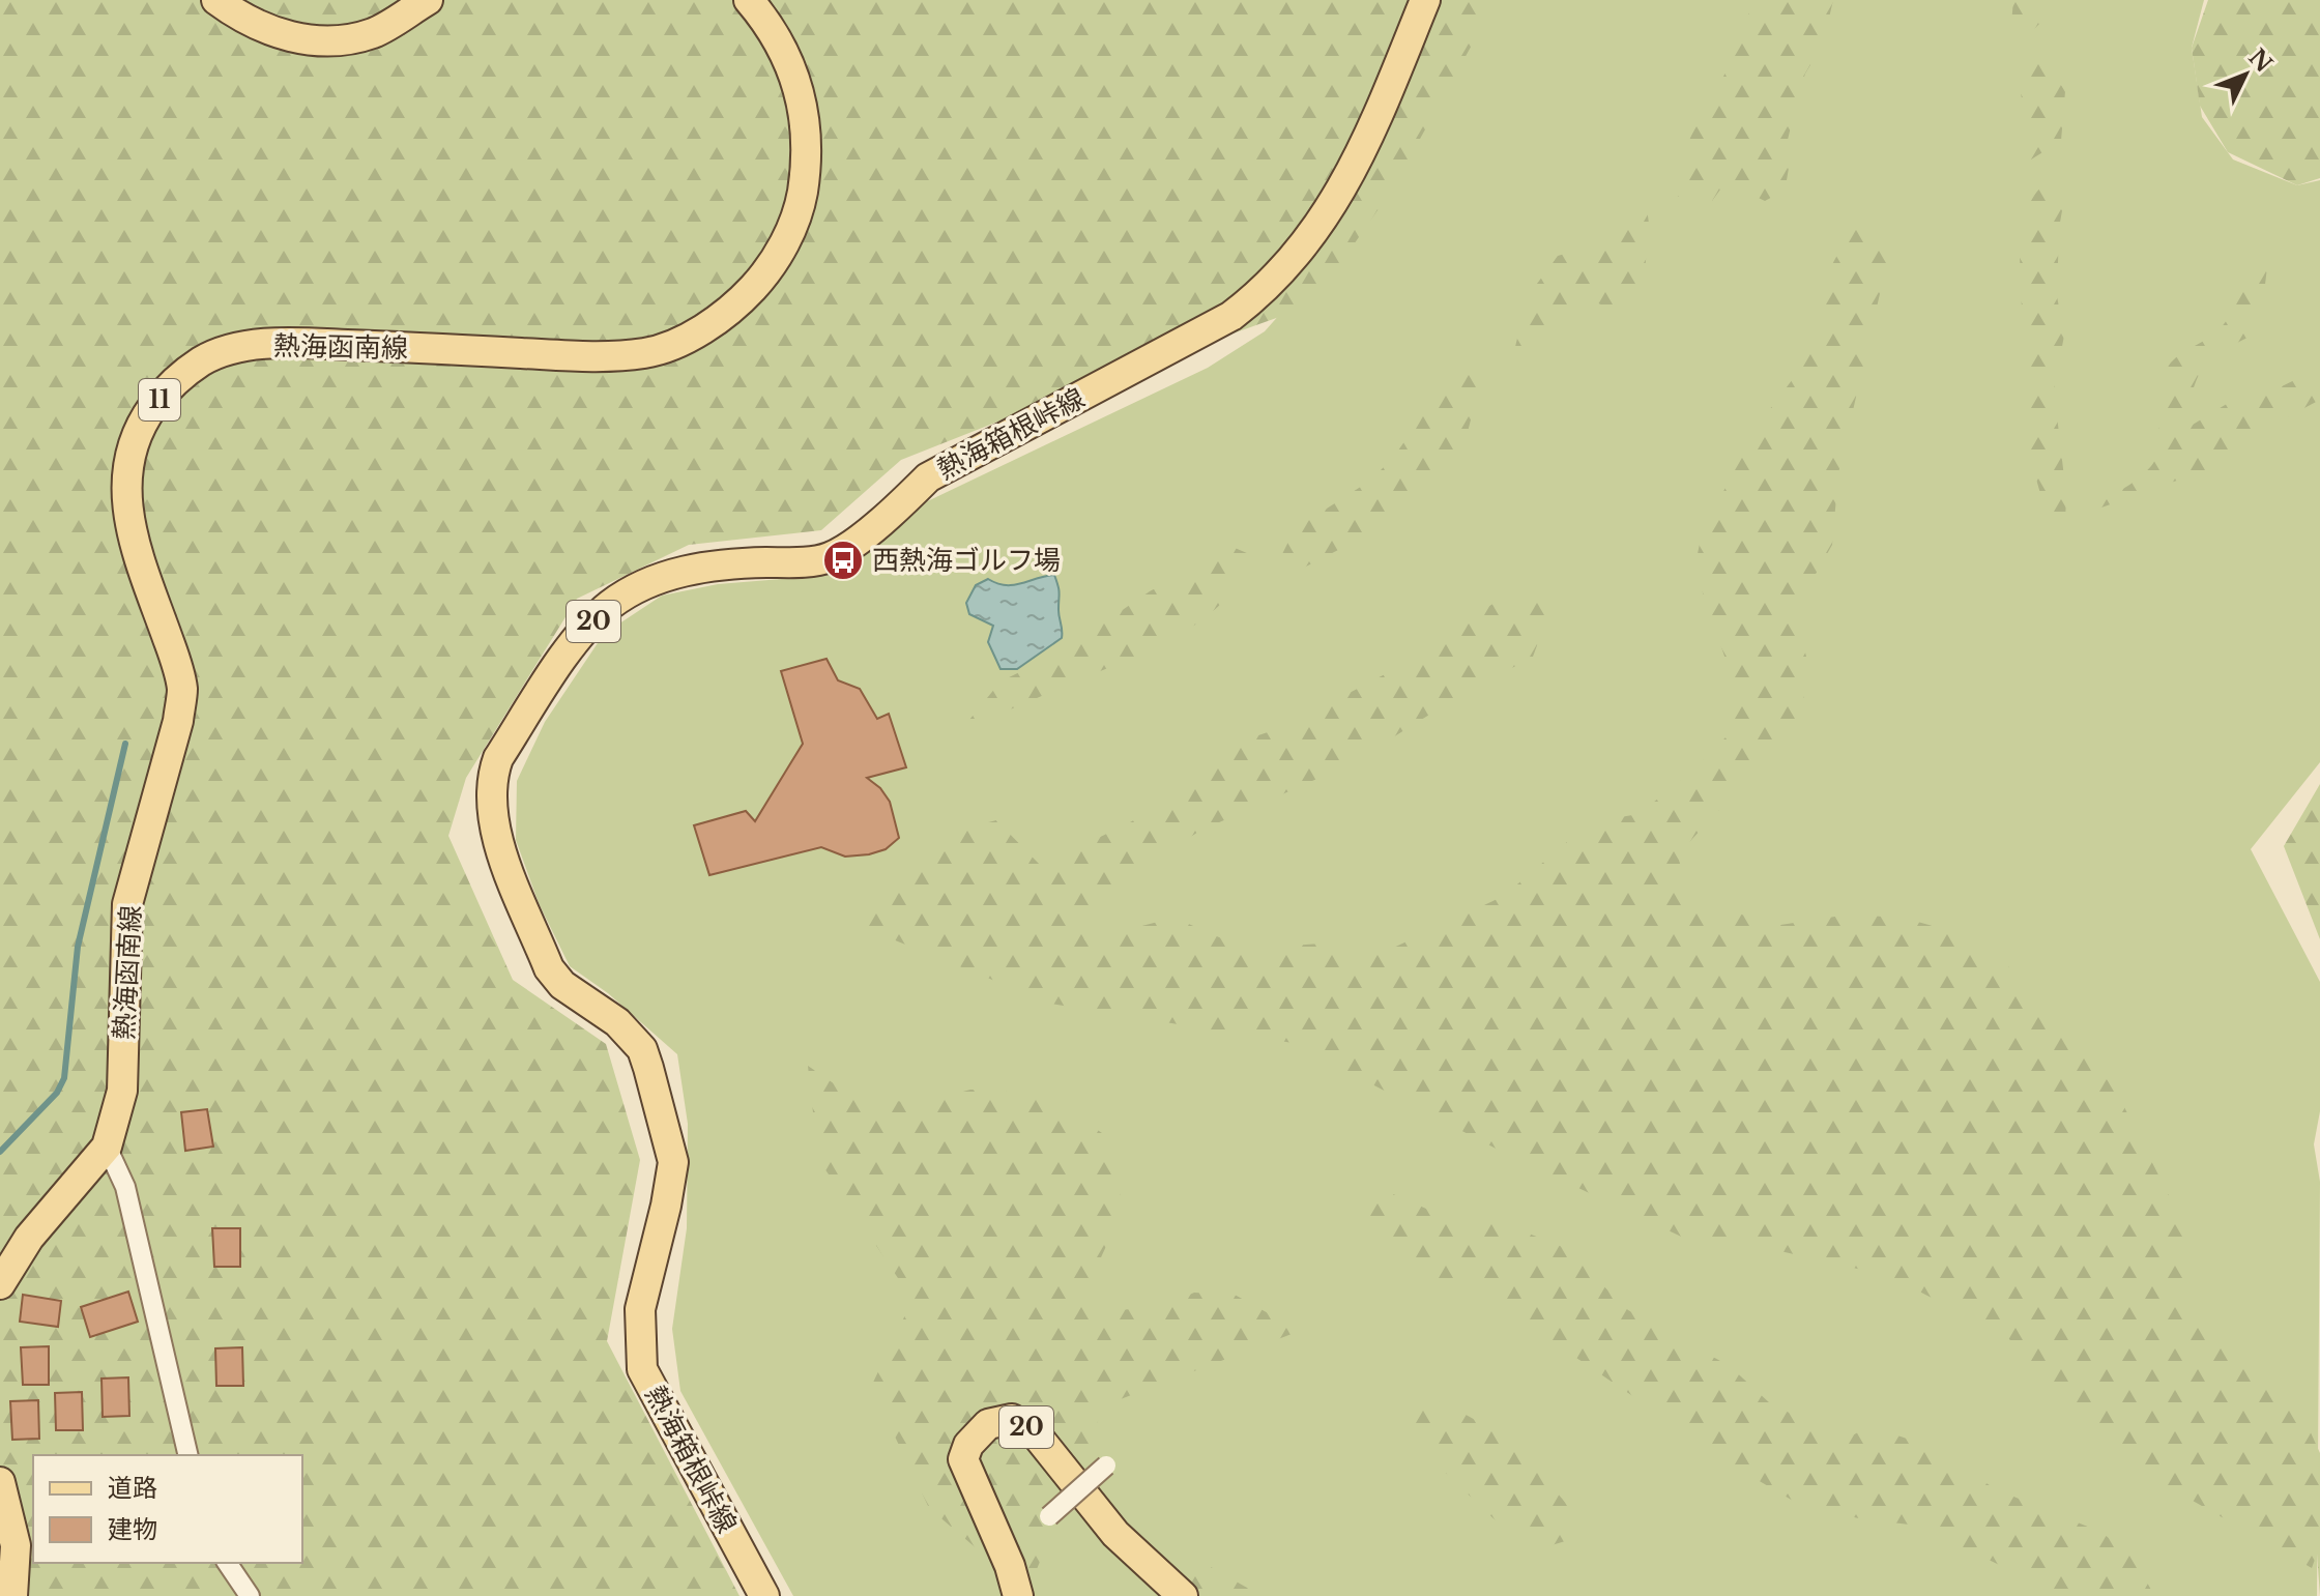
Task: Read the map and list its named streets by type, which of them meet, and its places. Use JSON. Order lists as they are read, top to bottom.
{
  "streets": {
    "main road": [
      "熱海函南線",
      "11",
      "熱海箱根峠線",
      "20"
    ]
  },
  "places": {
    "bus stop": ["西熱海ゴルフ場"]
  },
  "legend": ["道路", "建物"],
  "north": "top right"
}
